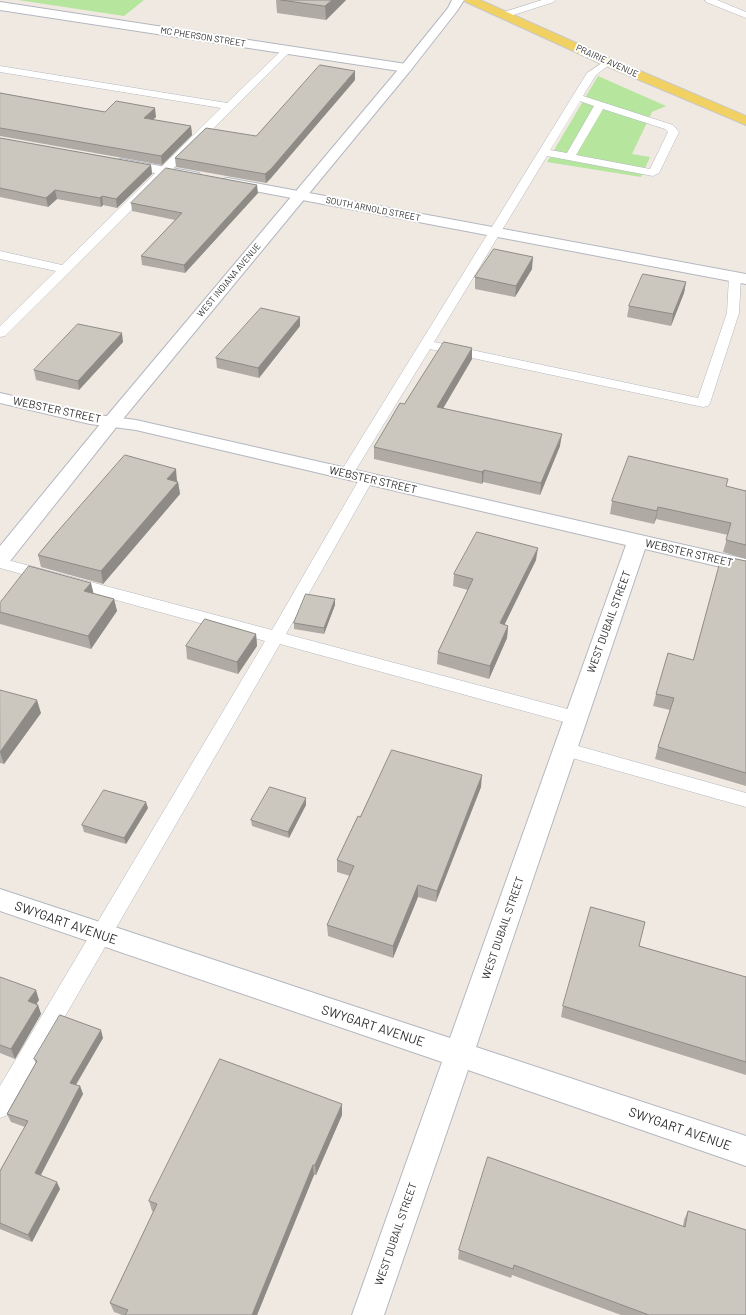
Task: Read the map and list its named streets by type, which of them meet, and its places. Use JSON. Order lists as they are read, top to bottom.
{
  "streets": {
    "main road": ["PRAIRIE AVENUE"],
    "street": [
      "MC PHERSON STREET",
      "SOUTH ARNOLD STREET",
      "WEST INDIANA AVENUE",
      "WEBSTER STREET",
      "WEST DUBAIL STREET",
      "SWYGART AVENUE"
    ]
  },
  "crossings": [
    ["MC PHERSON STREET", "WEST INDIANA AVENUE"],
    ["SOUTH ARNOLD STREET", "WEST INDIANA AVENUE"],
    ["WEST INDIANA AVENUE", "WEBSTER STREET"],
    ["WEBSTER STREET", "WEST DUBAIL STREET"],
    ["WEST DUBAIL STREET", "SWYGART AVENUE"]
  ]
}
